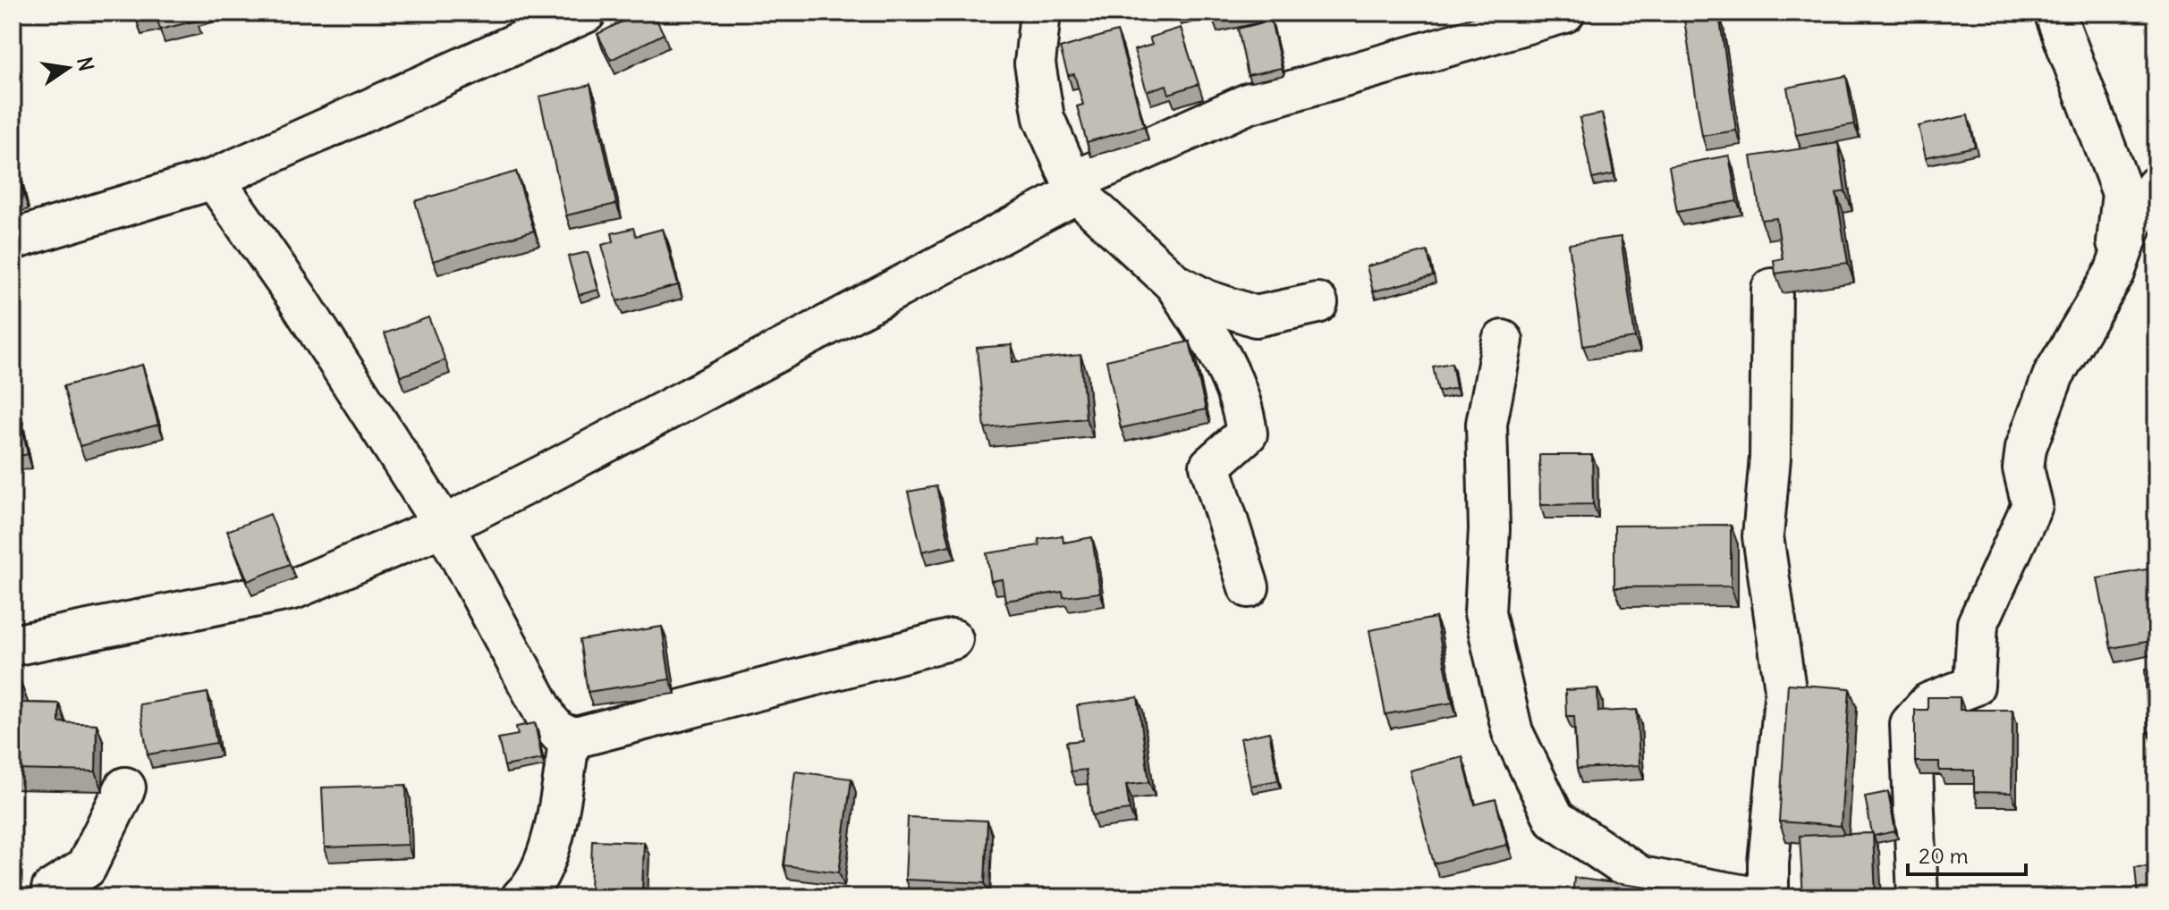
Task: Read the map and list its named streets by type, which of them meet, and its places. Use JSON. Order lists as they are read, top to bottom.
{
  "scale_bar": "20 m",
  "north": "right"
}
